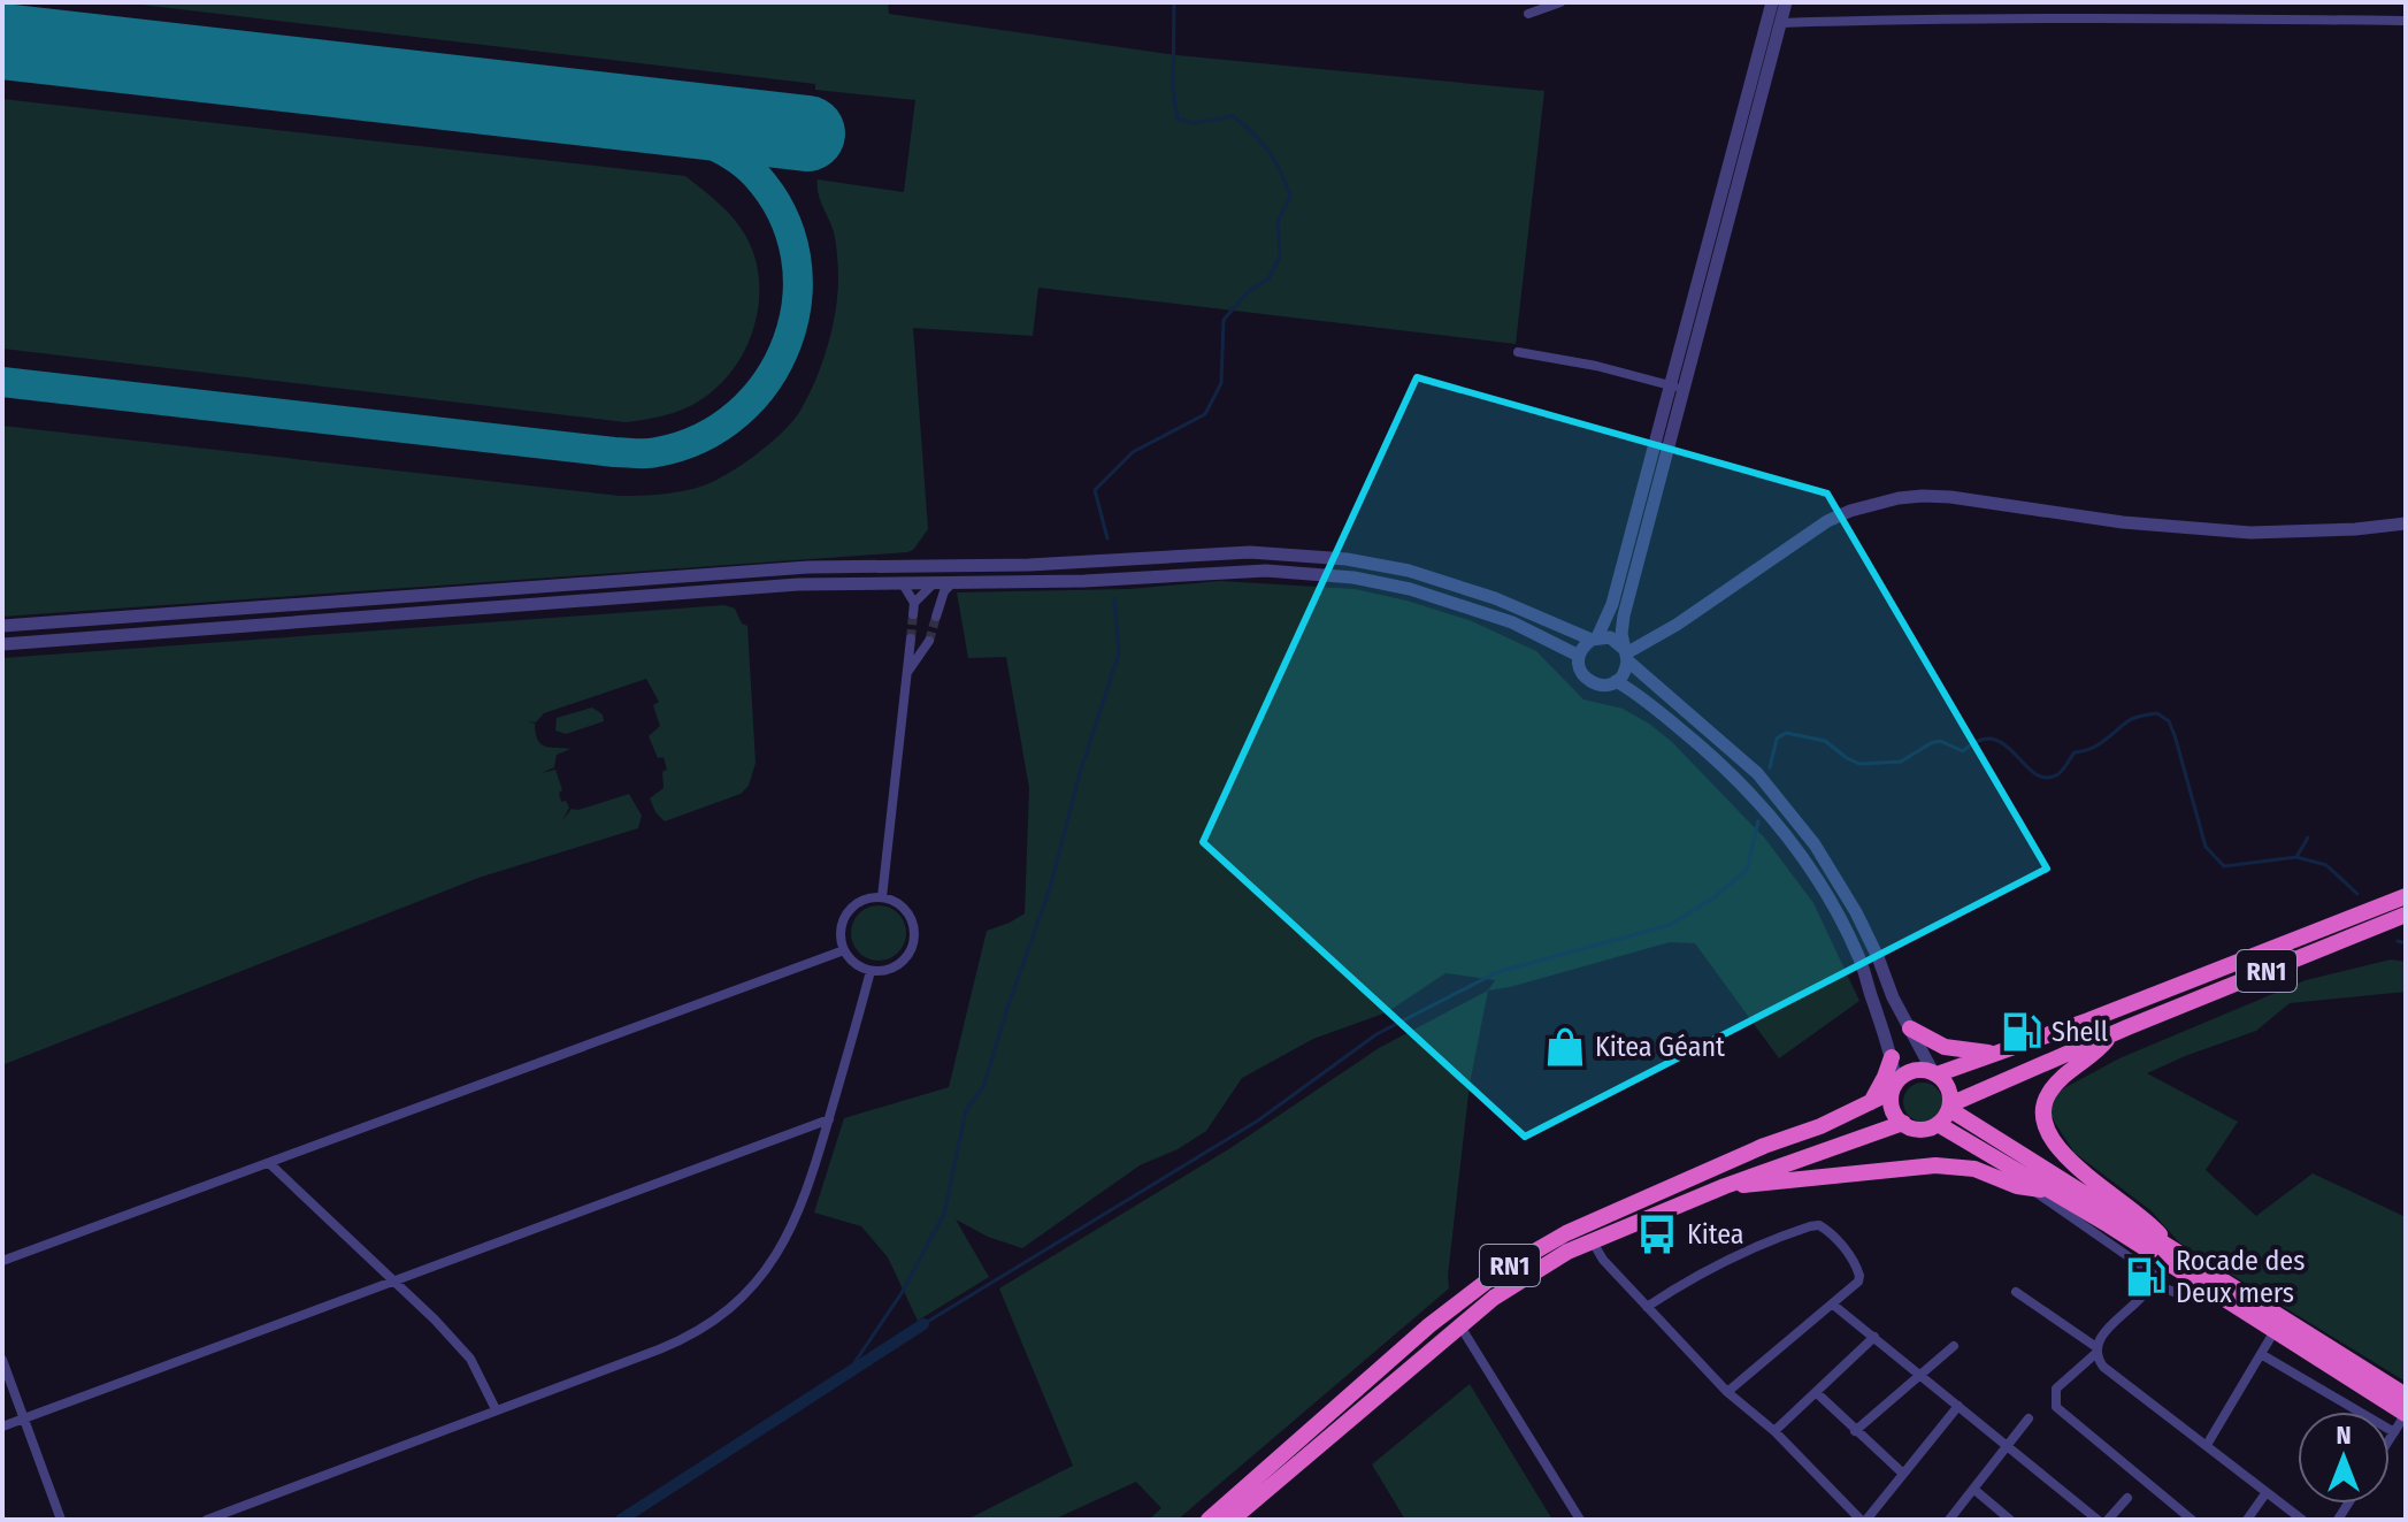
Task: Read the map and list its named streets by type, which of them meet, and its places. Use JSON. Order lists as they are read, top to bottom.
{
  "streets": {
    "highway": ["RN1"]
  },
  "places": {
    "fuel station": ["Shell", "Rocade des Deux mers"],
    "shop": ["Kitea Géant"],
    "bus stop": ["Kitea"]
  },
  "north": "top"
}
